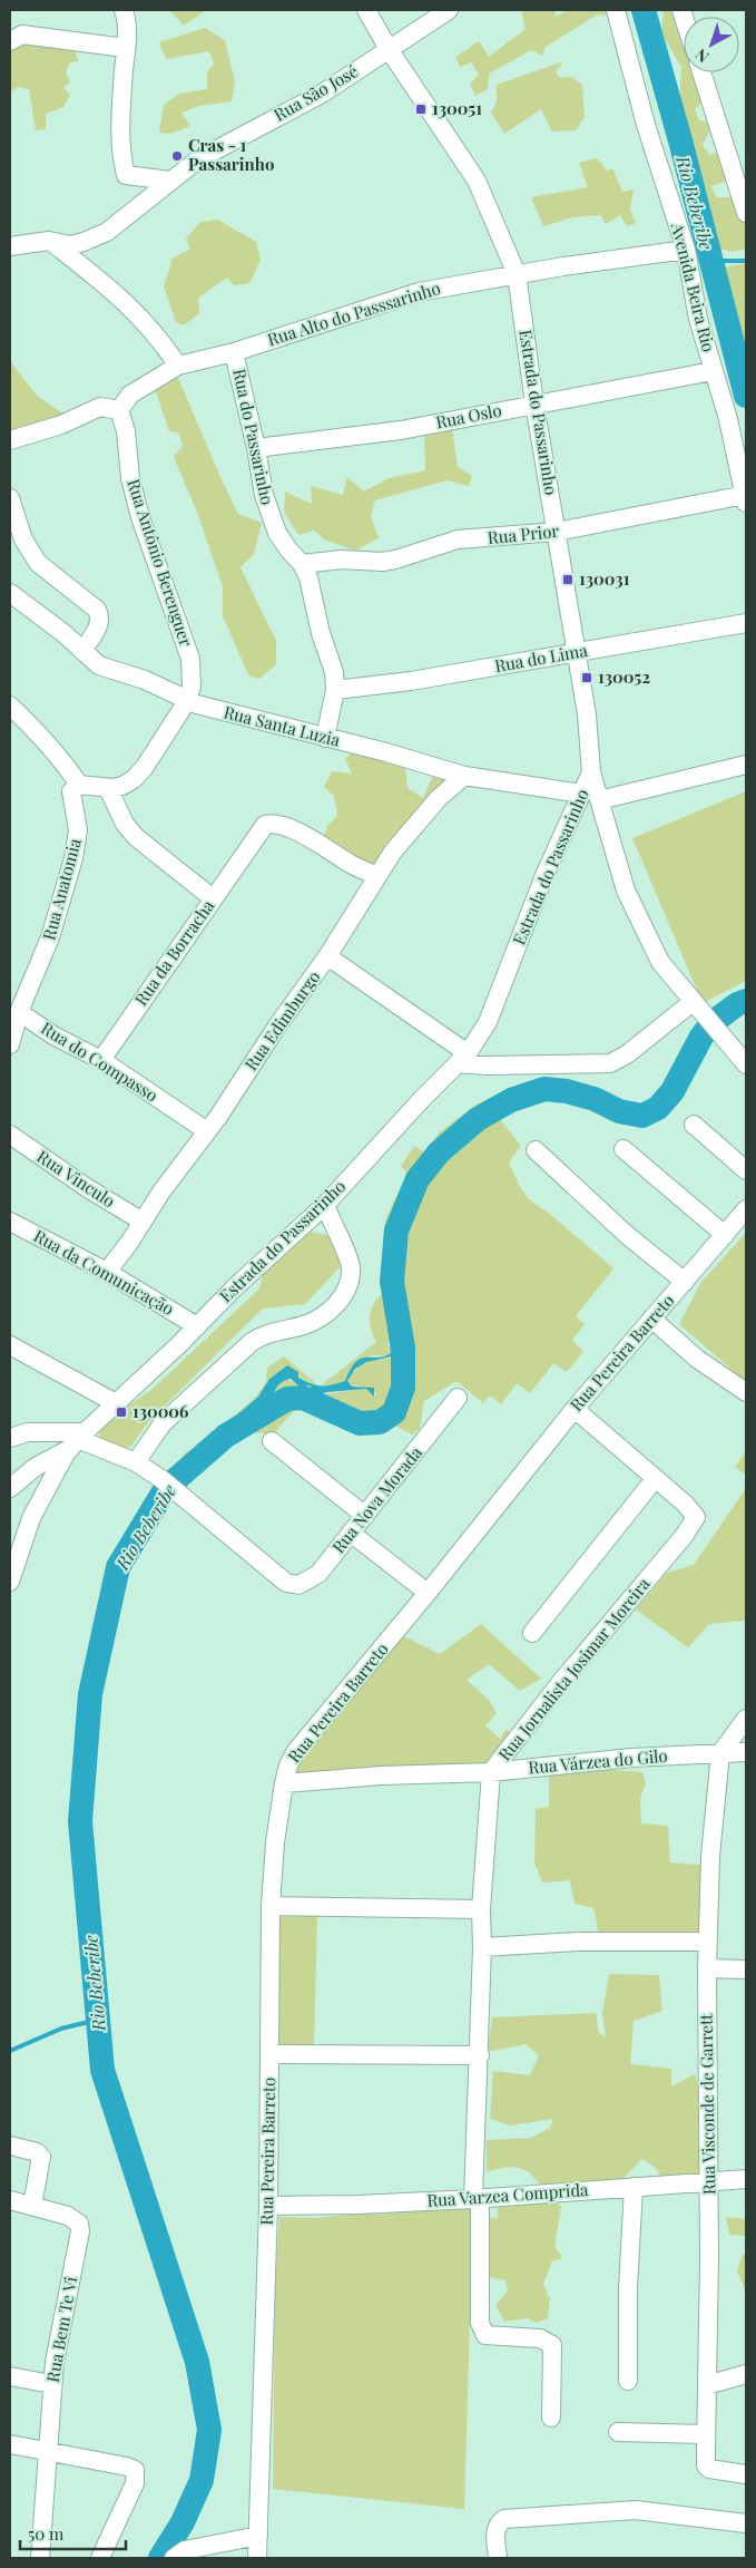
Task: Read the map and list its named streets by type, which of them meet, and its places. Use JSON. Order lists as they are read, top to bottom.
{
  "streets": {
    "street": [
      "Rua São José",
      "Avenida Beira Rio",
      "Rua Alto do Passsarinho",
      "Estrada do Passarinho",
      "Rua Oslo",
      "Rua do Passarinho",
      "Rua Prior",
      "Rua Antônio Berenguer",
      "Rua do Lima",
      "Rua Santa Luzia",
      "Rua Anatomia",
      "Rua da Borracha",
      "Rua Edimburgo",
      "Rua do Compasso",
      "Rua Vinculo",
      "Rua da Comunicação",
      "Rua Pereira Barreto",
      "Rua Nova Morada",
      "Rua Jornalista Josimar Moreira",
      "Rua Várzea do Gilo",
      "Rua Visconde de Garrett",
      "Rua Varzea Comprida",
      "Rua Bem Te Vi"
    ]
  },
  "crossings": [
    ["Rua São José", "Estrada do Passarinho"],
    ["Avenida Beira Rio", "Rua Alto do Passsarinho"],
    ["Avenida Beira Rio", "Rua Oslo"],
    ["Avenida Beira Rio", "Rua Prior"],
    ["Rua Alto do Passsarinho", "Estrada do Passarinho"],
    ["Rua Alto do Passsarinho", "Rua do Passarinho"],
    ["Rua Alto do Passsarinho", "Rua Antônio Berenguer"],
    ["Estrada do Passarinho", "Rua Oslo"],
    ["Estrada do Passarinho", "Rua Prior"],
    ["Estrada do Passarinho", "Rua do Lima"],
    ["Estrada do Passarinho", "Rua Santa Luzia"],
    ["Estrada do Passarinho", "Rua da Comunicação"],
    ["Rua Oslo", "Rua do Passarinho"],
    ["Rua do Passarinho", "Rua Prior"],
    ["Rua do Passarinho", "Rua do Lima"],
    ["Rua do Passarinho", "Rua Santa Luzia"],
    ["Rua Antônio Berenguer", "Rua Santa Luzia"],
    ["Rua Santa Luzia", "Rua Edimburgo"],
    ["Rua Anatomia", "Rua do Compasso"],
    ["Rua da Borracha", "Rua Edimburgo"],
    ["Rua da Borracha", "Rua do Compasso"],
    ["Rua Edimburgo", "Rua do Compasso"],
    ["Rua Edimburgo", "Rua Vinculo"],
    ["Rua Edimburgo", "Rua da Comunicação"],
    ["Rua Pereira Barreto", "Rua Jornalista Josimar Moreira"],
    ["Rua Pereira Barreto", "Rua Várzea do Gilo"],
    ["Rua Pereira Barreto", "Rua Varzea Comprida"],
    ["Rua Jornalista Josimar Moreira", "Rua Várzea do Gilo"],
    ["Rua Jornalista Josimar Moreira", "Rua Varzea Comprida"],
    ["Rua Várzea do Gilo", "Rua Visconde de Garrett"],
    ["Rua Visconde de Garrett", "Rua Varzea Comprida"]
  ],
  "water": ["Rio Beberibe"],
  "places": {
    "transit": [
      "130051",
      "130031",
      "130052",
      "130006"
    ],
    "other": ["Cras - 1 Passarinho"]
  },
  "scale_bar": "50 m",
  "north": "bottom left"
}
